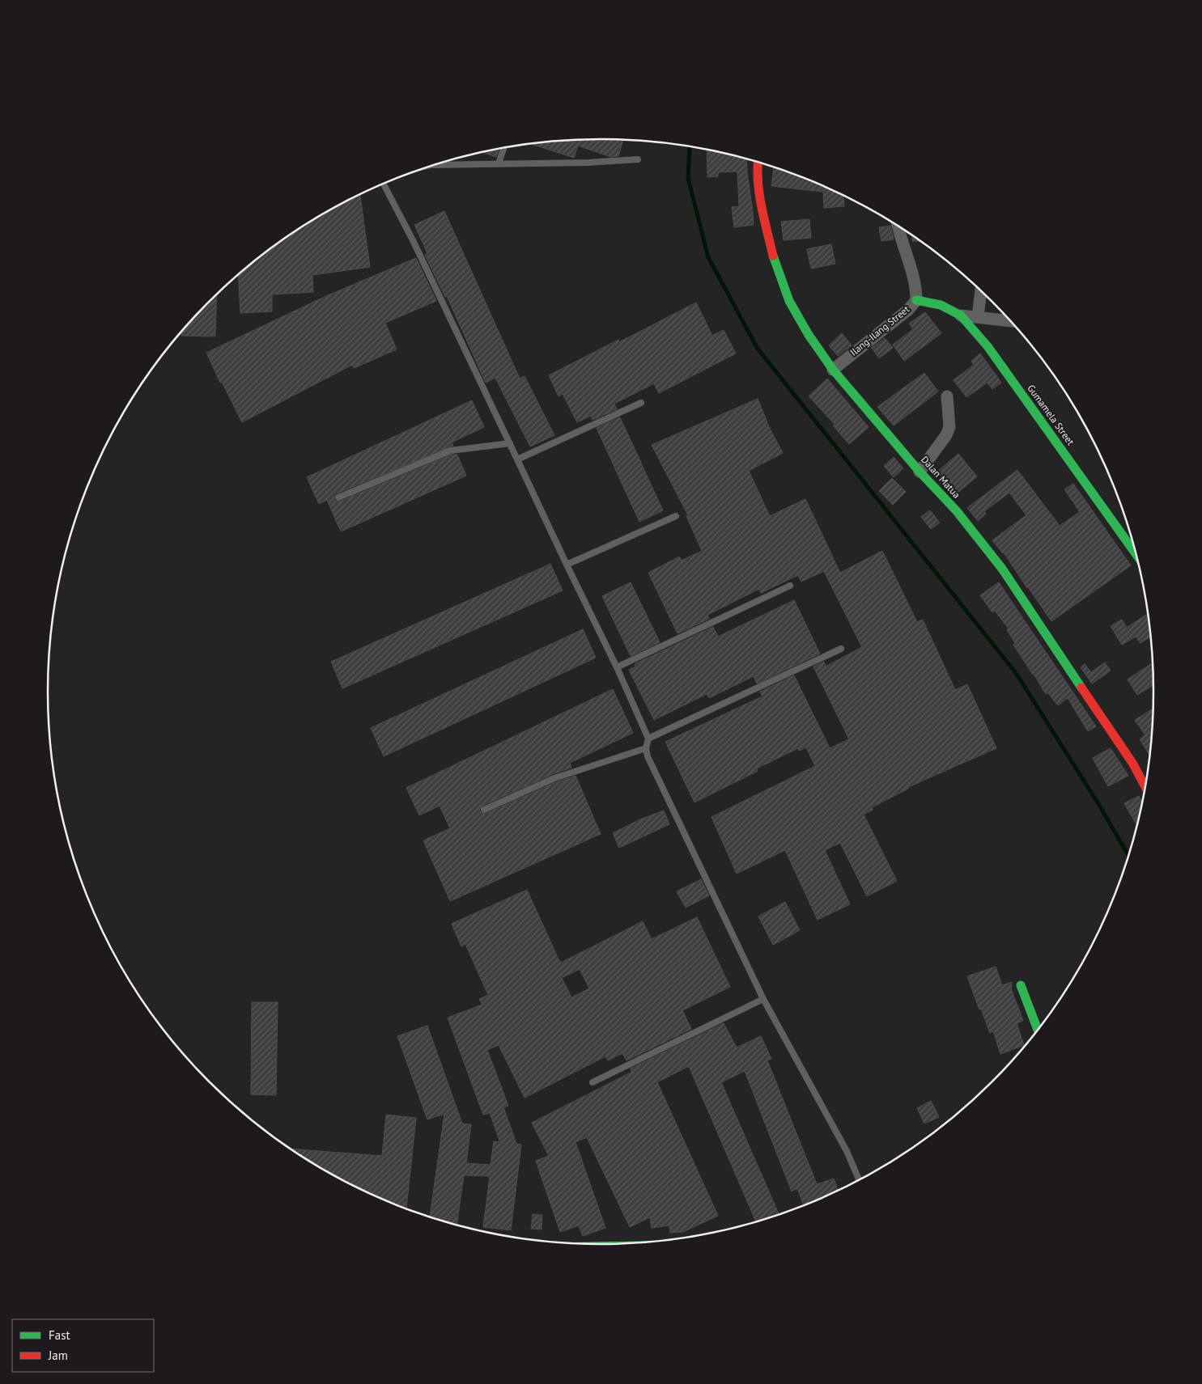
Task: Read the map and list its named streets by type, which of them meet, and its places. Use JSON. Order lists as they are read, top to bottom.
{
  "streets": {
    "street": ["Ilang-Ilang Street", "Gumamela Street", "Dalan Matua"]
  },
  "crossings": [
    ["Ilang-Ilang Street", "Gumamela Street"],
    ["Ilang-Ilang Street", "Dalan Matua"]
  ],
  "legend": ["Fast", "Jam"]
}
